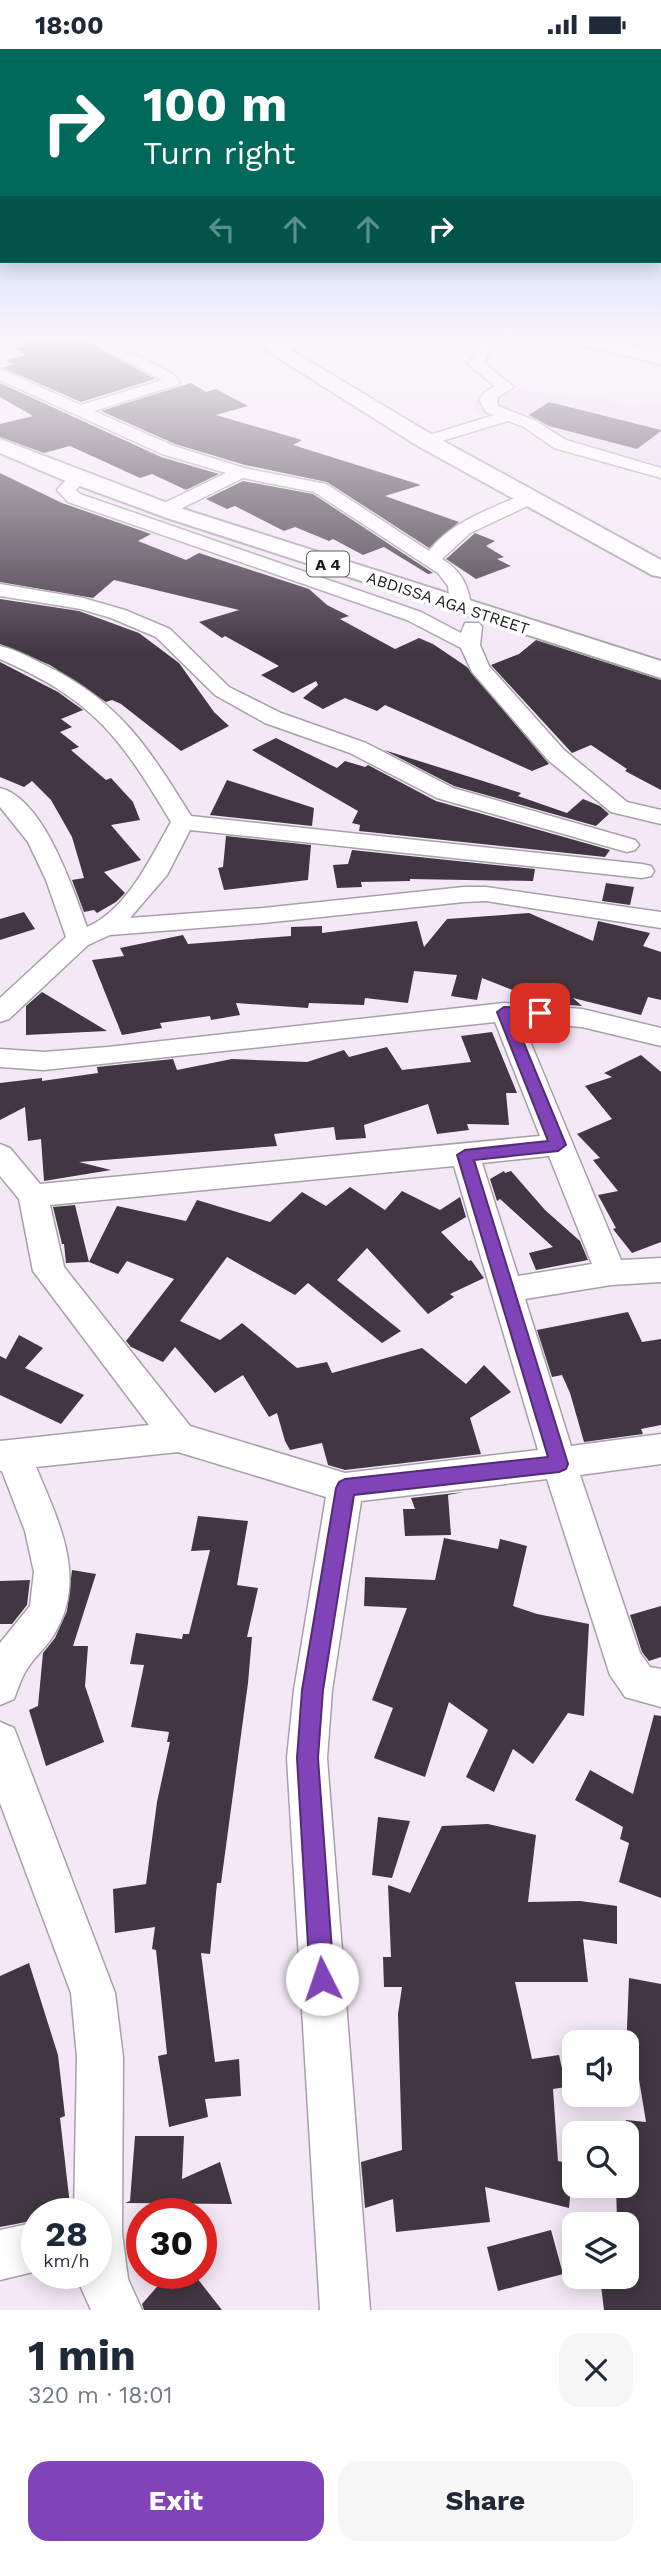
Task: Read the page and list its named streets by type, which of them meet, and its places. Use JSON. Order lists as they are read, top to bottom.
{
  "streets": {
    "main road": ["A 4", "ABDISSA AGA STREET"]
  },
  "page": {
    "status": "18:00",
    "turn": ["100 m", "Turn right"],
    "speed": "28 km/h",
    "limit": "30",
    "heading": ["1 min", "320 m · 18:01"],
    "buttons": ["Exit", "Share"]
  }
}
